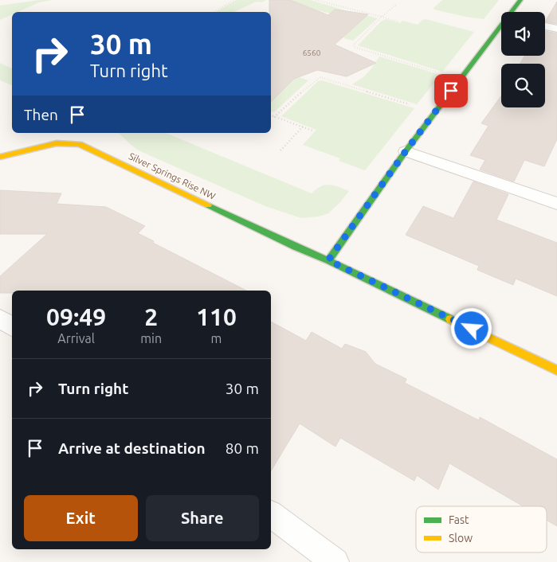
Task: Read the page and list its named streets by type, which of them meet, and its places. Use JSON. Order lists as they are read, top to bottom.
{
  "streets": {
    "street": ["Silver Springs Rise NW"]
  },
  "house_numbers": ["6560"],
  "legend": ["Fast", "Slow"],
  "page": {
    "turn": ["30 m", "Turn right"],
    "then": "Then",
    "eta": [
      "09:49",
      "Arrival",
      "2",
      "min",
      "110",
      "m"
    ],
    "list": [
      {
        "name": "Turn right",
        "value": "30 m"
      },
      {
        "name": "Arrive at destination",
        "value": "80 m"
      }
    ],
    "buttons": ["Exit", "Share"]
  }
}
